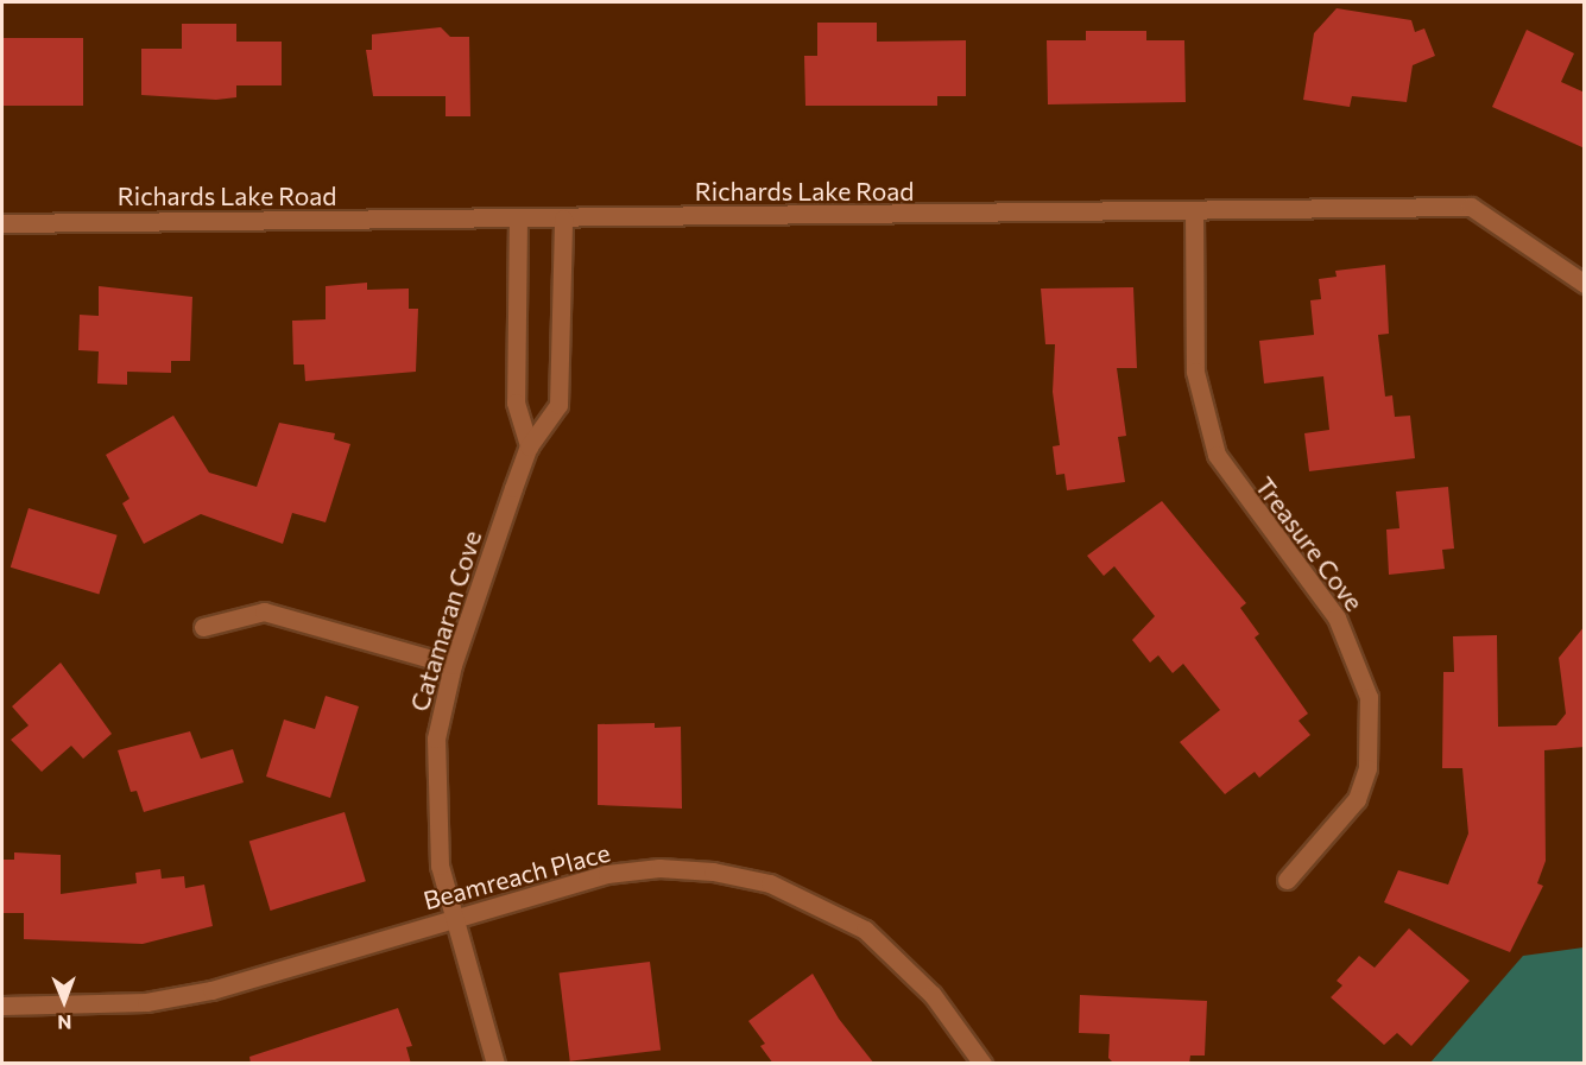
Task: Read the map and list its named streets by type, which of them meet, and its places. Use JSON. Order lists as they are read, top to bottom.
{
  "streets": {
    "street": [
      "Richards Lake Road",
      "Treasure Cove",
      "Catamaran Cove",
      "Beamreach Place"
    ]
  },
  "crossings": [
    ["Richards Lake Road", "Treasure Cove"],
    ["Richards Lake Road", "Catamaran Cove"],
    ["Catamaran Cove", "Beamreach Place"]
  ],
  "north": "bottom"
}
